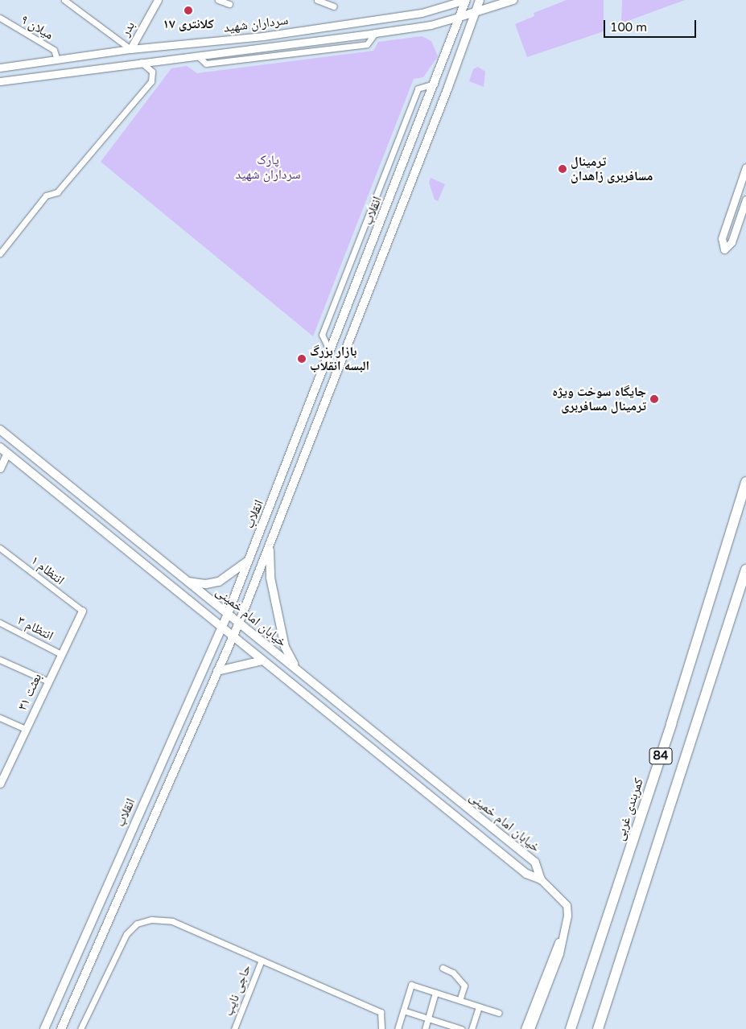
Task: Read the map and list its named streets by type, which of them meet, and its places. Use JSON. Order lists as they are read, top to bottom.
{
  "streets": {
    "highway": ["84", "کمربندی غربی"],
    "main road": ["انقلاب", "خیابان امام خمینی"],
    "street": [
      "سرداران شهید",
      "میلان ۹",
      "بدر",
      "انتظام ۱",
      "انتظام ۳",
      "بعثت ۳۱",
      "حاجی نایب"
    ]
  },
  "crossings": [
    ["سرداران شهید", "میلان ۹"],
    ["سرداران شهید", "بدر"],
    ["سرداران شهید", "انقلاب"],
    ["انقلاب", "خیابان امام خمینی"],
    ["انتظام ۱", "بعثت ۳۱"],
    ["انتظام ۳", "بعثت ۳۱"]
  ],
  "parks": ["پارک سرداران شهید"],
  "places": [
    "کلانتری ۱۷",
    "ترمینال مسافربری زاهدان",
    "بازار بزرگ البسه انقلاب",
    "جایگاه سوخت ویژه ترمینال مسافربری"
  ],
  "scale_bar": "100 m"
}
